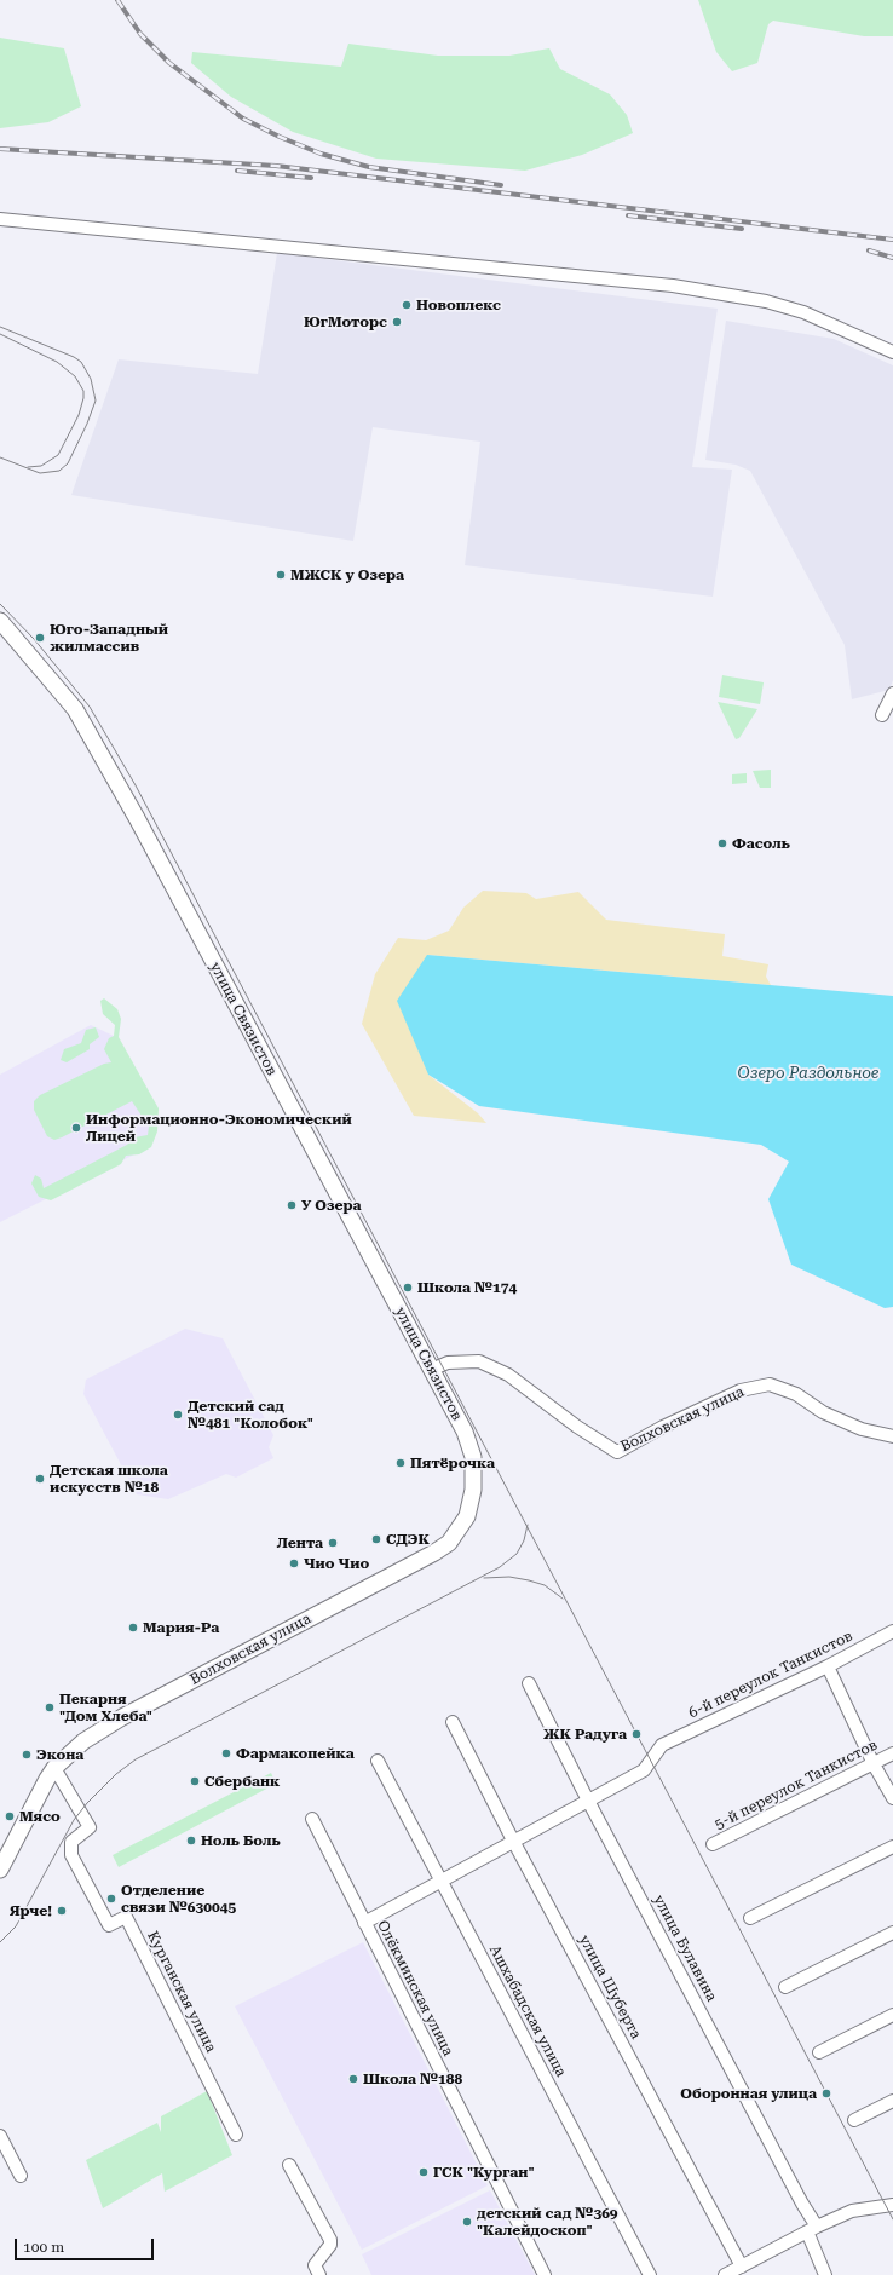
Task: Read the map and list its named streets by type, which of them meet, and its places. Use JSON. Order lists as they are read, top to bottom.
{
  "streets": {
    "main road": ["улица Связистов", "Волховская улица"],
    "street": [
      "6-й переулок Танкистов",
      "5-й переулок Танкистов",
      "улица Булавина",
      "улица Шуберта",
      "Олёкминская улица",
      "Курганская улица",
      "Ашхабадская улица"
    ]
  },
  "crossings": [
    ["улица Связистов", "Волховская улица"],
    ["Волховская улица", "Курганская улица"],
    ["6-й переулок Танкистов", "улица Булавина"]
  ],
  "water": ["Озеро Раздольное"],
  "places": [
    "Новоплекс",
    "ЮгМоторс",
    "МЖСК у Озера",
    "Юго-Западный жилмассив",
    "Фасоль",
    "Информационно-Экономический Лицей",
    "У Озера",
    "Школа №174",
    "Детский сад №481 \"Колобок\"",
    "Пятёрочка",
    "Детская школа искусств №18",
    "СДЭК",
    "Лента",
    "Чио Чио",
    "Мария-Ра",
    "Пекарня \"Дом Хлеба\"",
    "ЖК Радуга",
    "Фармакопейка",
    "Экона",
    "Сбербанк",
    "Мясо",
    "Ноль Боль",
    "Отделение связи №630045",
    "Ярче!",
    "Школа №188",
    "Оборонная улица",
    "ГСК \"Курган\"",
    "детский сад №369 \"Калейдоскоп\""
  ],
  "scale_bar": "100 m"
}
